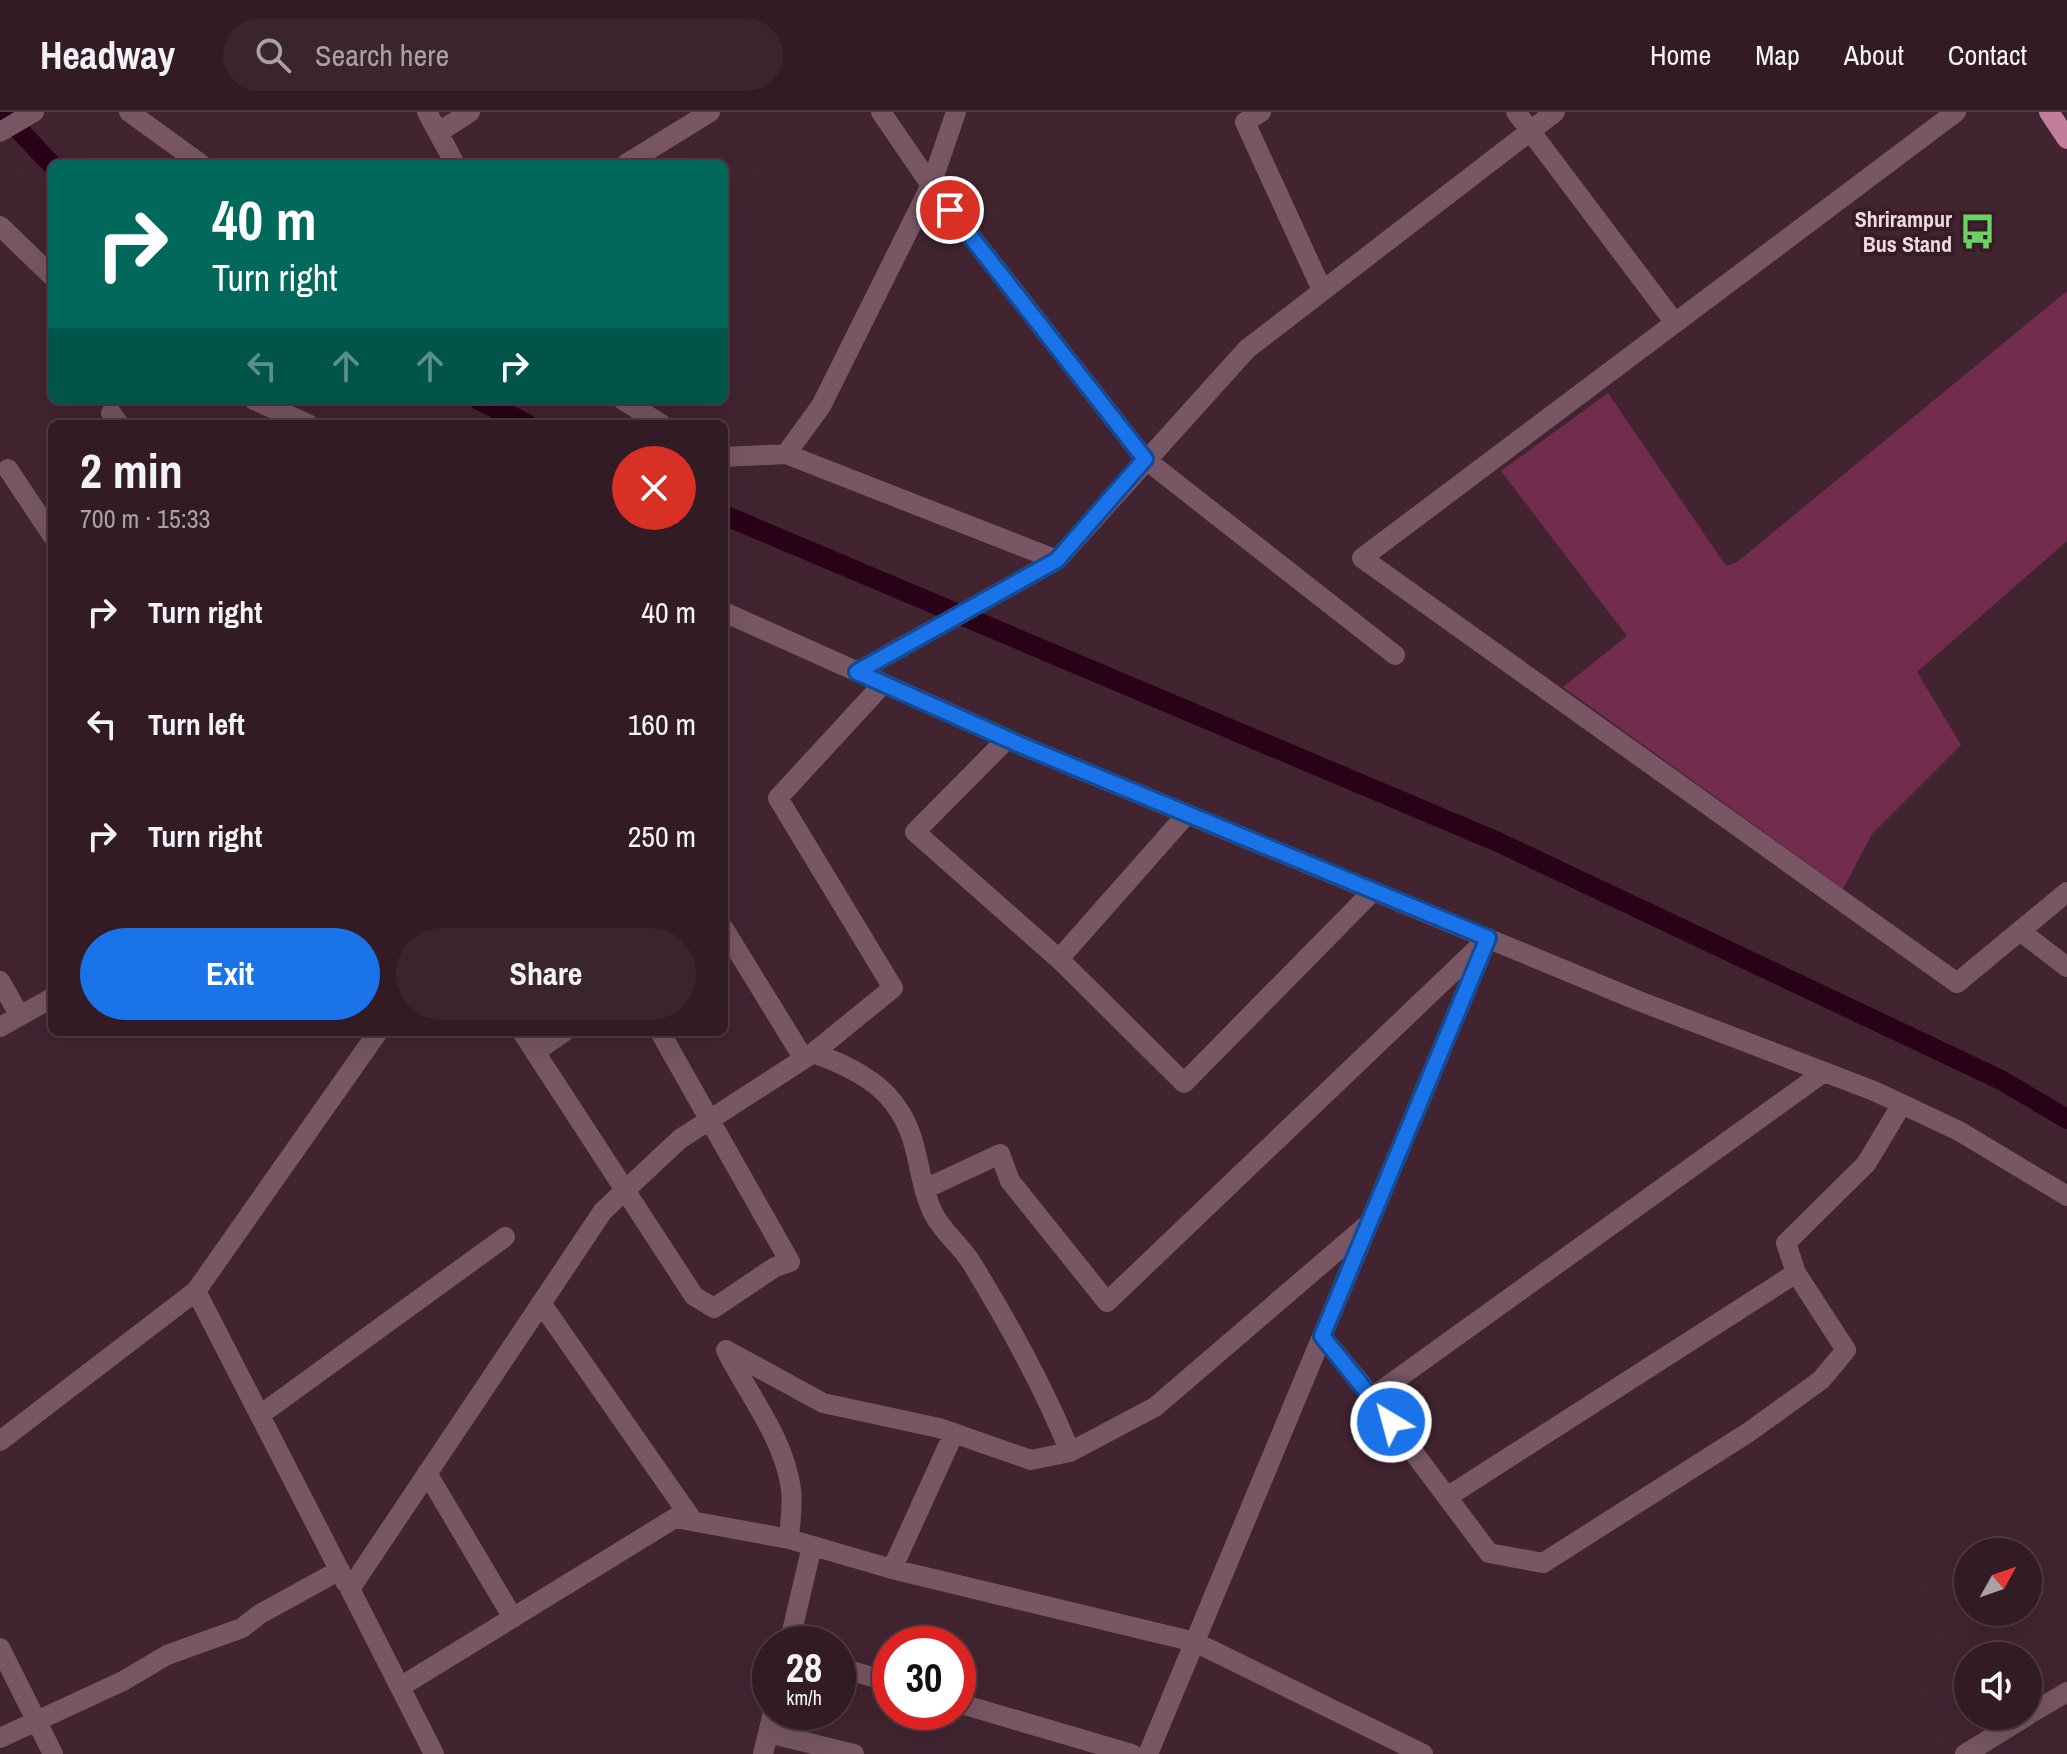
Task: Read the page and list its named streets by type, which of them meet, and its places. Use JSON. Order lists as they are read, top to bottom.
{
  "places": {
    "bus stop": ["Shrirampur Bus Stand"]
  },
  "north": "top right",
  "page": {
    "header": "Headway",
    "search": "Search here",
    "nav": [
      "Home",
      "Map",
      "About",
      "Contact"
    ],
    "turn": ["40 m", "Turn right"],
    "heading": ["2 min", "700 m · 15:33"],
    "list": [
      {
        "name": "Turn right",
        "value": "40 m"
      },
      {
        "name": "Turn left",
        "value": "160 m"
      },
      {
        "name": "Turn right",
        "value": "250 m"
      }
    ],
    "buttons": ["Exit", "Share"],
    "speed": "28 km/h",
    "limit": "30"
  }
}
